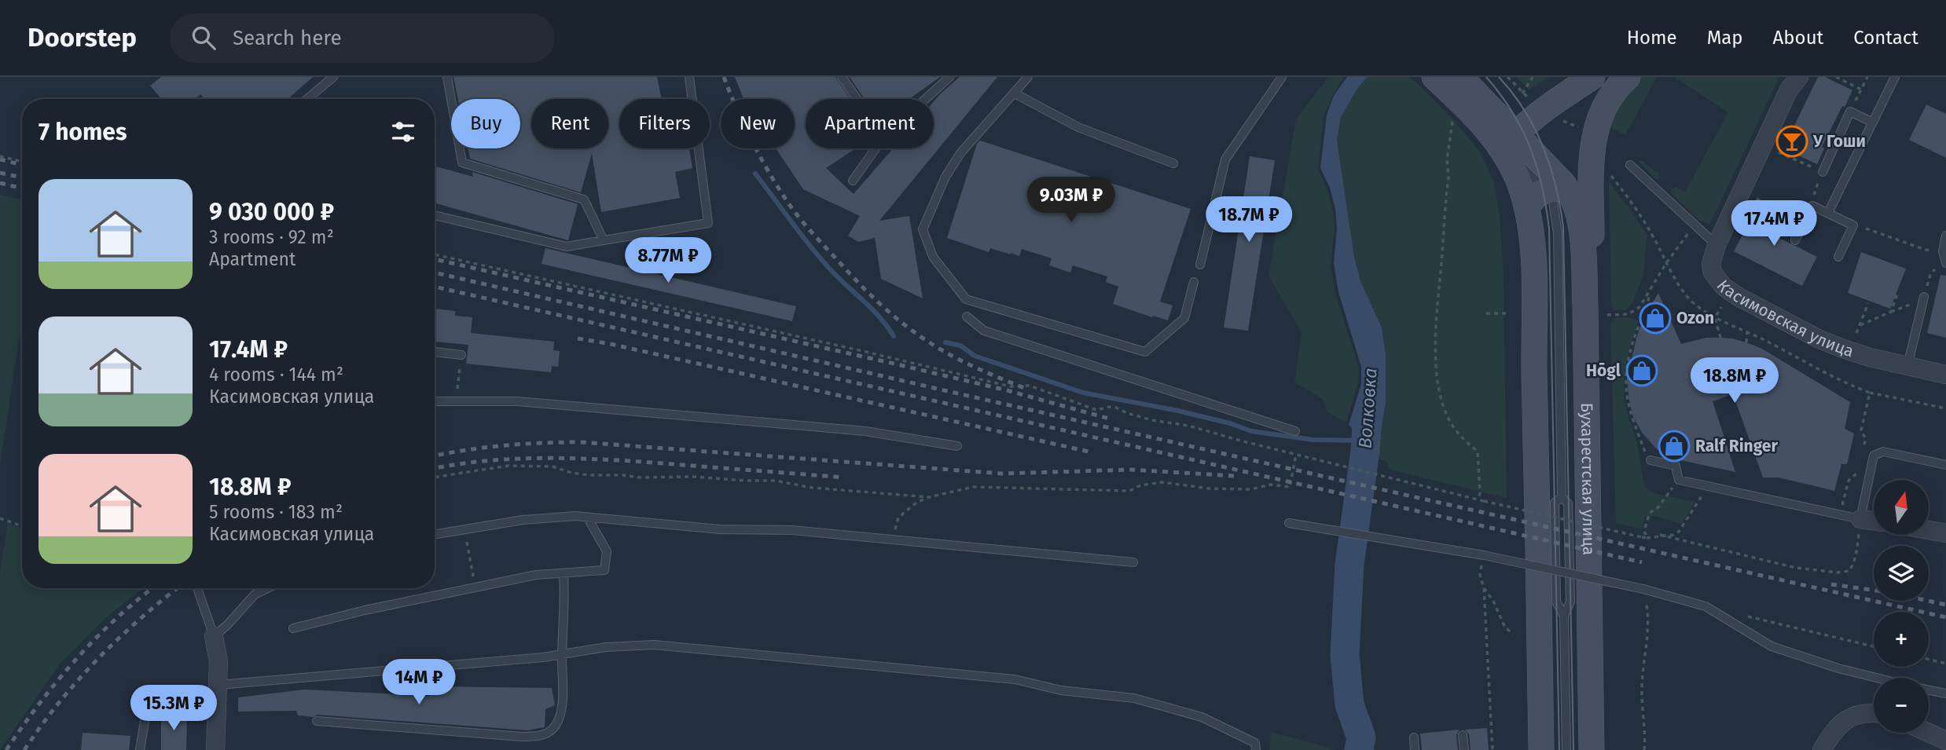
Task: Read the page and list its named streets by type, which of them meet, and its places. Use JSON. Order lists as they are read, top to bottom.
{
  "streets": {
    "main road": ["Бухарестская улица"],
    "street": ["Касимовская улица"]
  },
  "water": ["Волковка"],
  "places": {
    "bar": ["У Гоши"],
    "shop": ["Ozon", "Hōgl", "Ralf Ringer"]
  },
  "north": "top",
  "page": {
    "header": "Doorstep",
    "search": "Search here",
    "nav": [
      "Home",
      "Map",
      "About",
      "Contact"
    ],
    "chip": [
      "Buy",
      "Rent",
      "Filters",
      "New",
      "Apartment"
    ],
    "heading": "7 homes",
    "list": [
      {
        "name": "9 030 000 ₽",
        "note": "3 rooms · 92 m² · Apartment"
      },
      {
        "name": "17.4M ₽",
        "note": "4 rooms · 144 m² · Касимовская улица"
      },
      {
        "name": "18.8M ₽",
        "note": "5 rooms · 183 m² · Касимовская улица"
      }
    ],
    "price": [
      "9.03M ₽",
      "18.7M ₽",
      "17.4M ₽",
      "8.77M ₽",
      "18.8M ₽",
      "14M ₽",
      "15.3M ₽"
    ],
    "map_buttons": ["+", "−"]
  }
}
